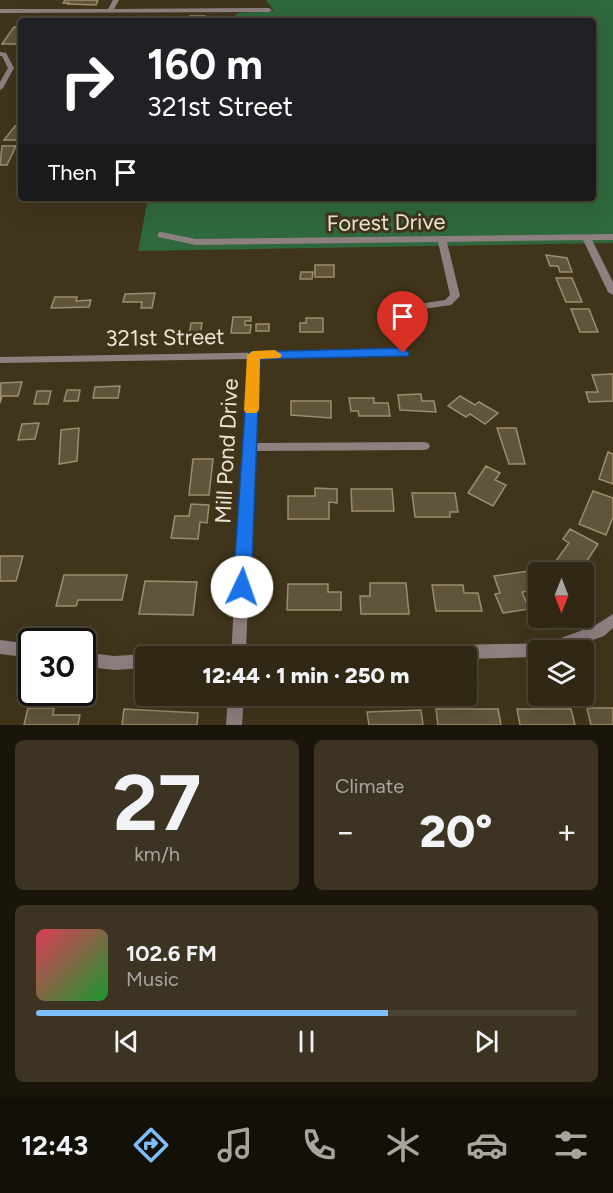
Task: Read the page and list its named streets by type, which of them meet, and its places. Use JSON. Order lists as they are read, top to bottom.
{
  "streets": {
    "street": ["Forest Drive", "321st Street", "Mill Pond Drive"]
  },
  "crossings": [
    ["321st Street", "Mill Pond Drive"]
  ],
  "north": "bottom",
  "page": {
    "turn": ["160 m", "321st Street"],
    "then": "Then",
    "limit": "30",
    "trip": "12:44 · 1 min · 250 m",
    "tile": [
      ["27", "km/h"],
      "Climate"
    ],
    "heat": ["−", "20°", "+"],
    "song": ["102.6 FM", "Music"],
    "tabs": "12:43"
  }
}
